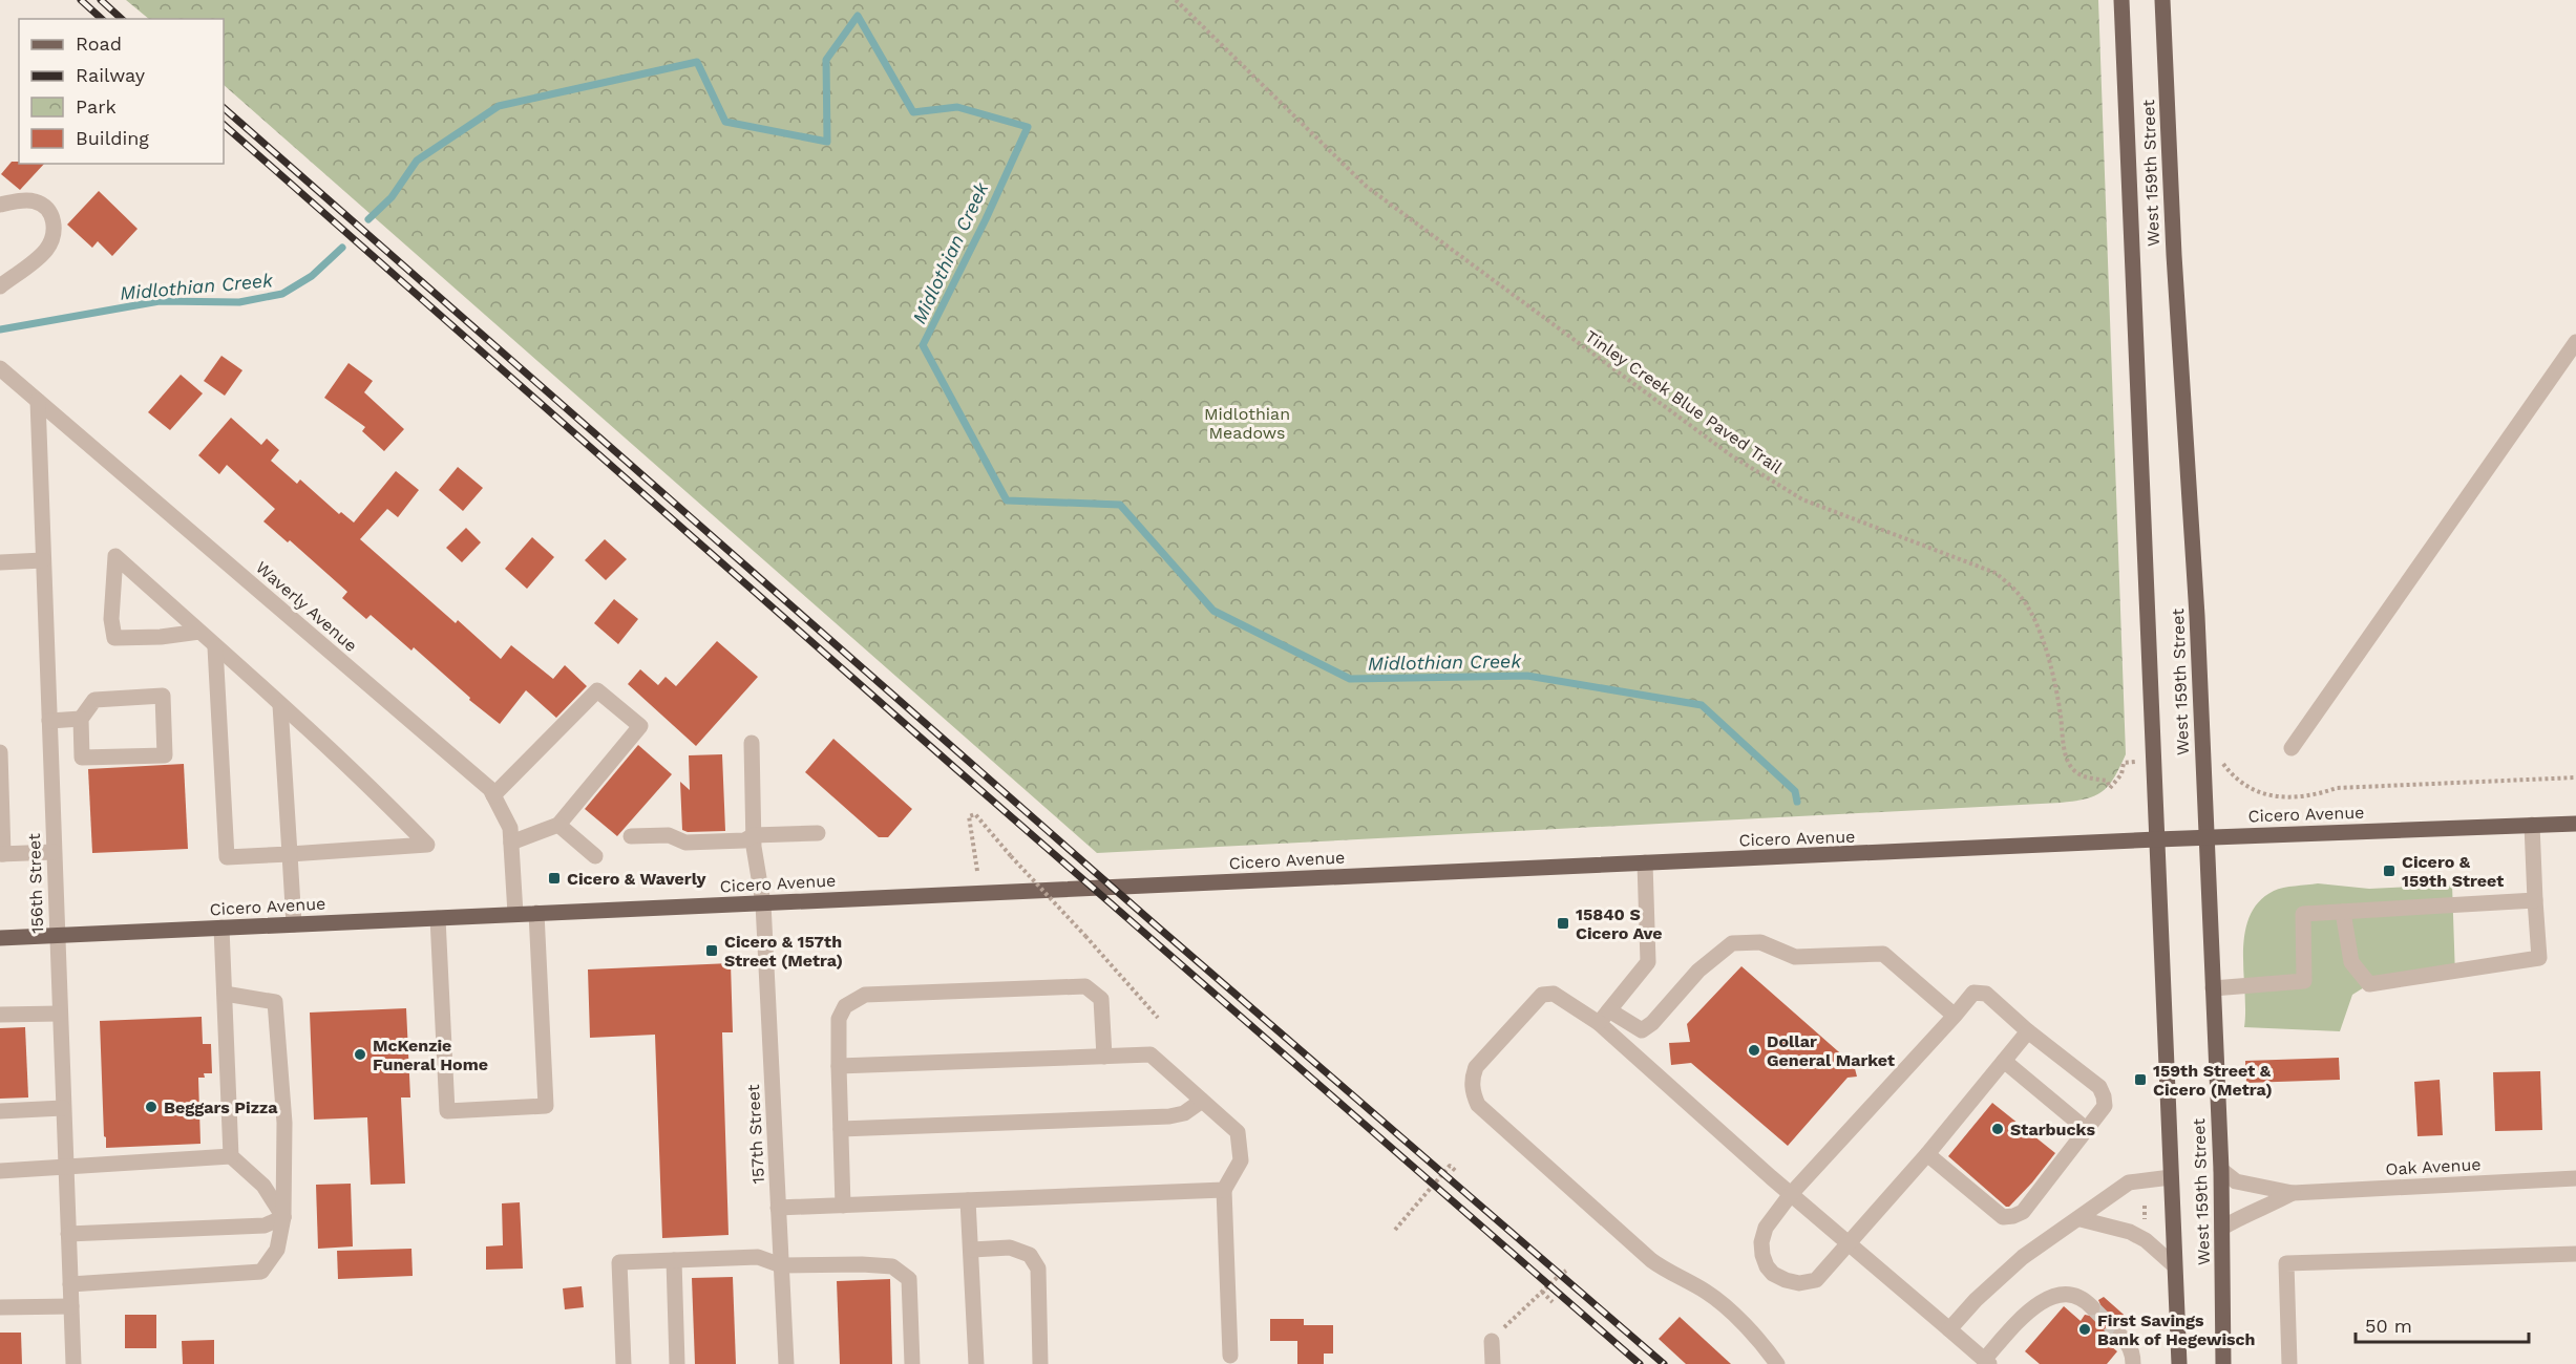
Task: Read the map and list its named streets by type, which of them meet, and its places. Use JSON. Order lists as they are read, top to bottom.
{
  "streets": {
    "main road": ["West 159th Street", "Cicero Avenue"],
    "street": [
      "Waverly Avenue",
      "156th Street",
      "157th Street",
      "Oak Avenue"
    ],
    "path": ["Tinley Creek Blue Paved Trail"]
  },
  "crossings": [
    ["West 159th Street", "Cicero Avenue"],
    ["West 159th Street", "Oak Avenue"],
    ["Waverly Avenue", "Cicero Avenue"],
    ["Waverly Avenue", "156th Street"],
    ["Cicero Avenue", "156th Street"],
    ["Cicero Avenue", "157th Street"]
  ],
  "water": ["Midlothian Creek"],
  "parks": ["Midlothian Meadows"],
  "places": {
    "transit": [
      "Cicero & 159th Street",
      "Cicero & Waverly",
      "15840 S Cicero Ave",
      "Cicero & 157th Street (Metra)",
      "159th Street & Cicero (Metra)"
    ],
    "other": [
      "Dollar General Market",
      "McKenzie Funeral Home",
      "Beggars Pizza",
      "Starbucks",
      "First Savings Bank of Hegewisch"
    ]
  },
  "legend": [
    "Road",
    "Railway",
    "Park",
    "Building"
  ],
  "scale_bar": "50 m"
}
